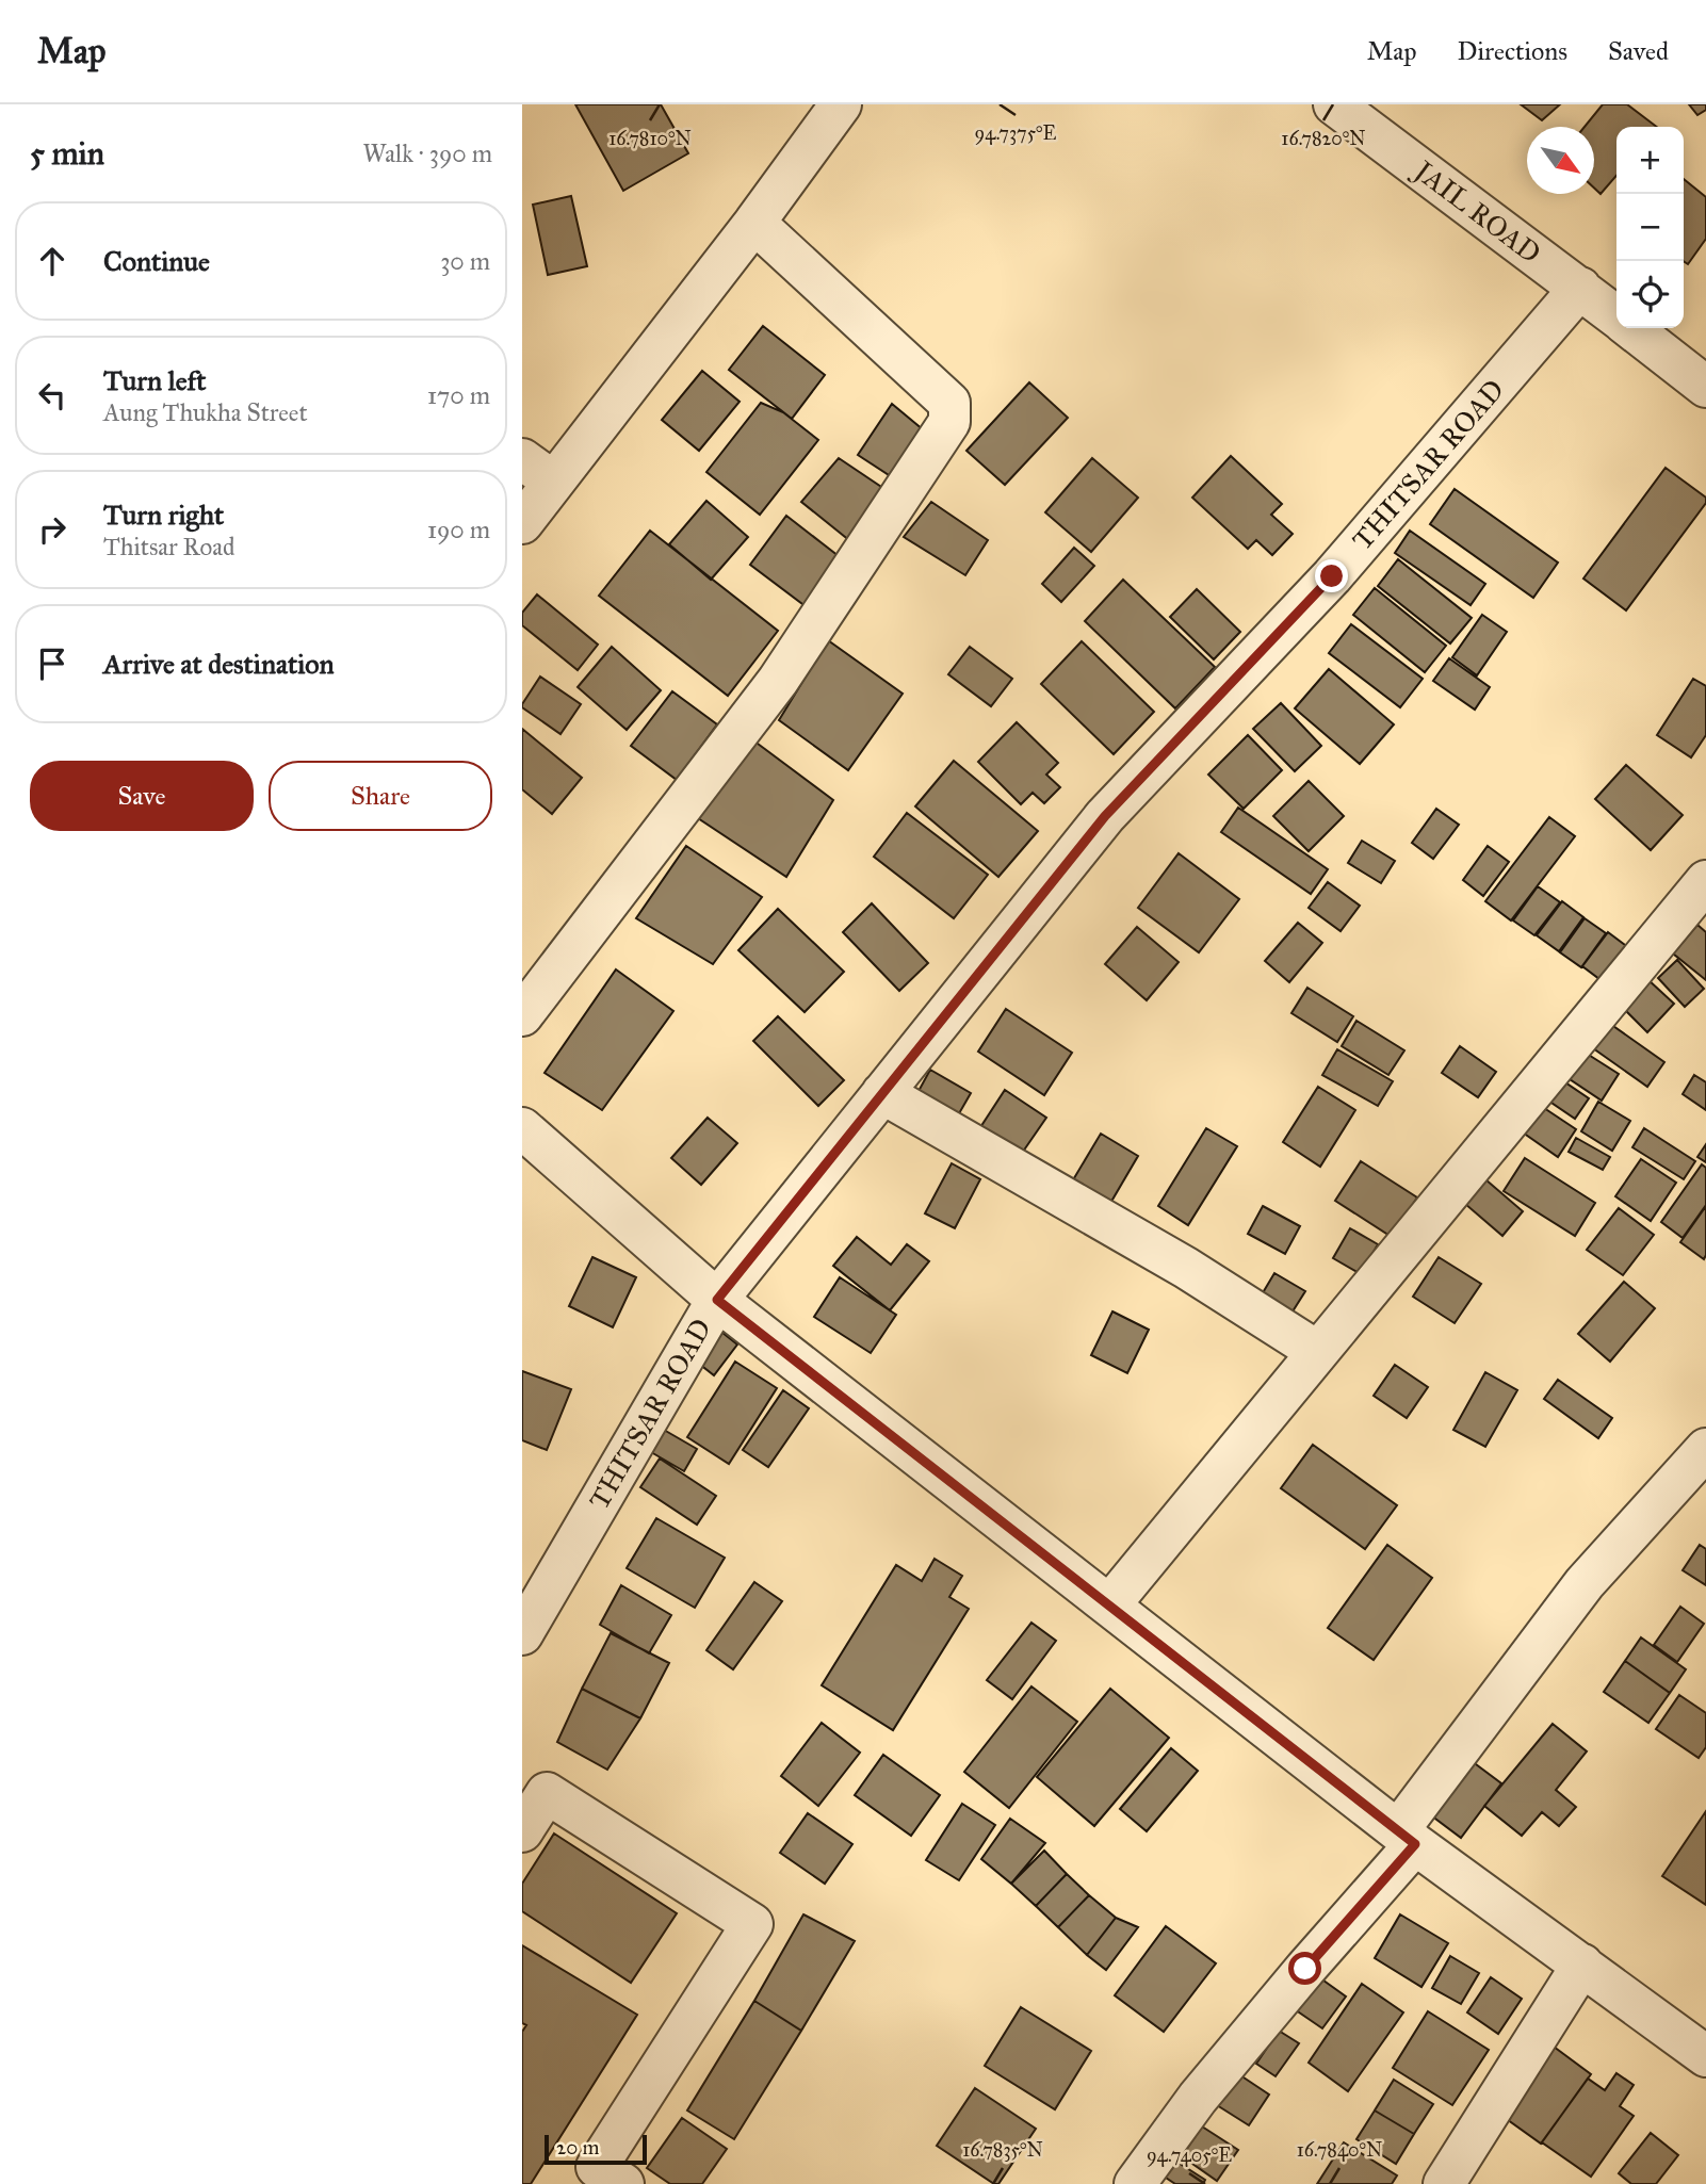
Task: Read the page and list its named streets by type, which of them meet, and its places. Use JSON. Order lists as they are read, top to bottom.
{
  "streets": {
    "street": ["JAIL ROAD", "THITSAR ROAD"]
  },
  "crossings": [
    ["JAIL ROAD", "THITSAR ROAD"]
  ],
  "scale_bar": "20 m",
  "north": "bottom right",
  "page": {
    "header": "Map",
    "nav": ["Map", "Directions", "Saved"],
    "heading": ["5 min", "Walk · 390 m"],
    "map_buttons": ["+", "−"],
    "list": [
      ["Continue", "30 m"],
      ["Turn left", "Aung Thukha Street", "170 m"],
      ["Turn right", "Thitsar Road", "190 m"],
      "Arrive at destination"
    ],
    "buttons": ["Save", "Share"],
    "scale": "20 m"
  },
  "coordinates": [
    "94.7375°E",
    "16.7810°N",
    "16.7820°N",
    "16.7835°N",
    "16.7840°N",
    "94.7405°E"
  ]
}
